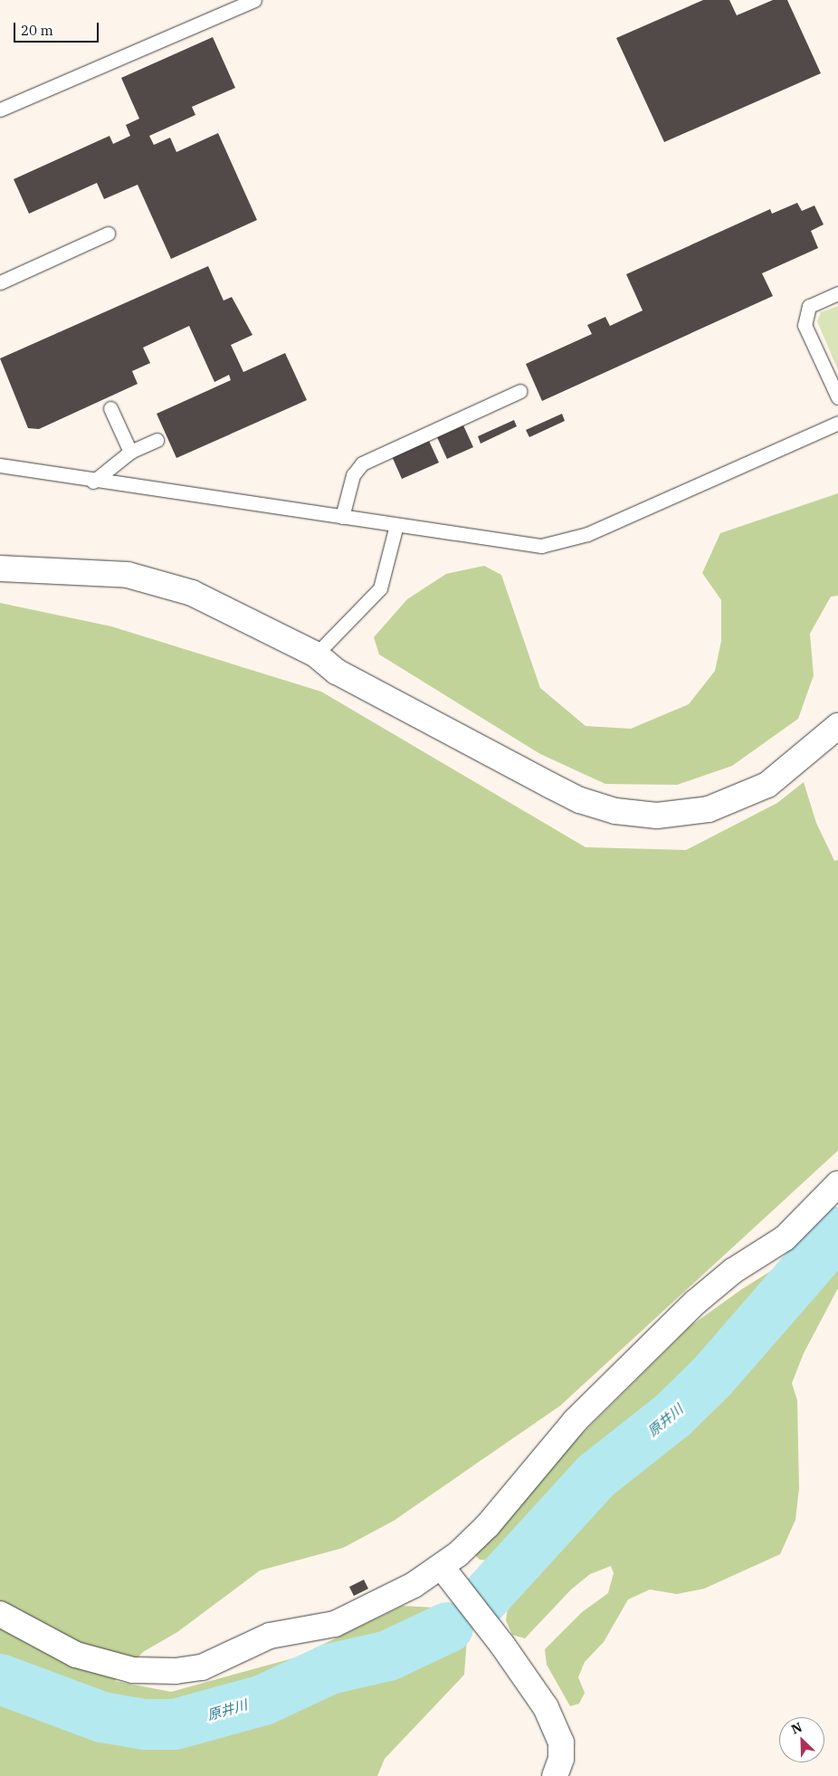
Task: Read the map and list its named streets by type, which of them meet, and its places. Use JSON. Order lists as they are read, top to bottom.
{
  "water": ["原井川"],
  "scale_bar": "20 m",
  "north": "top left"
}
